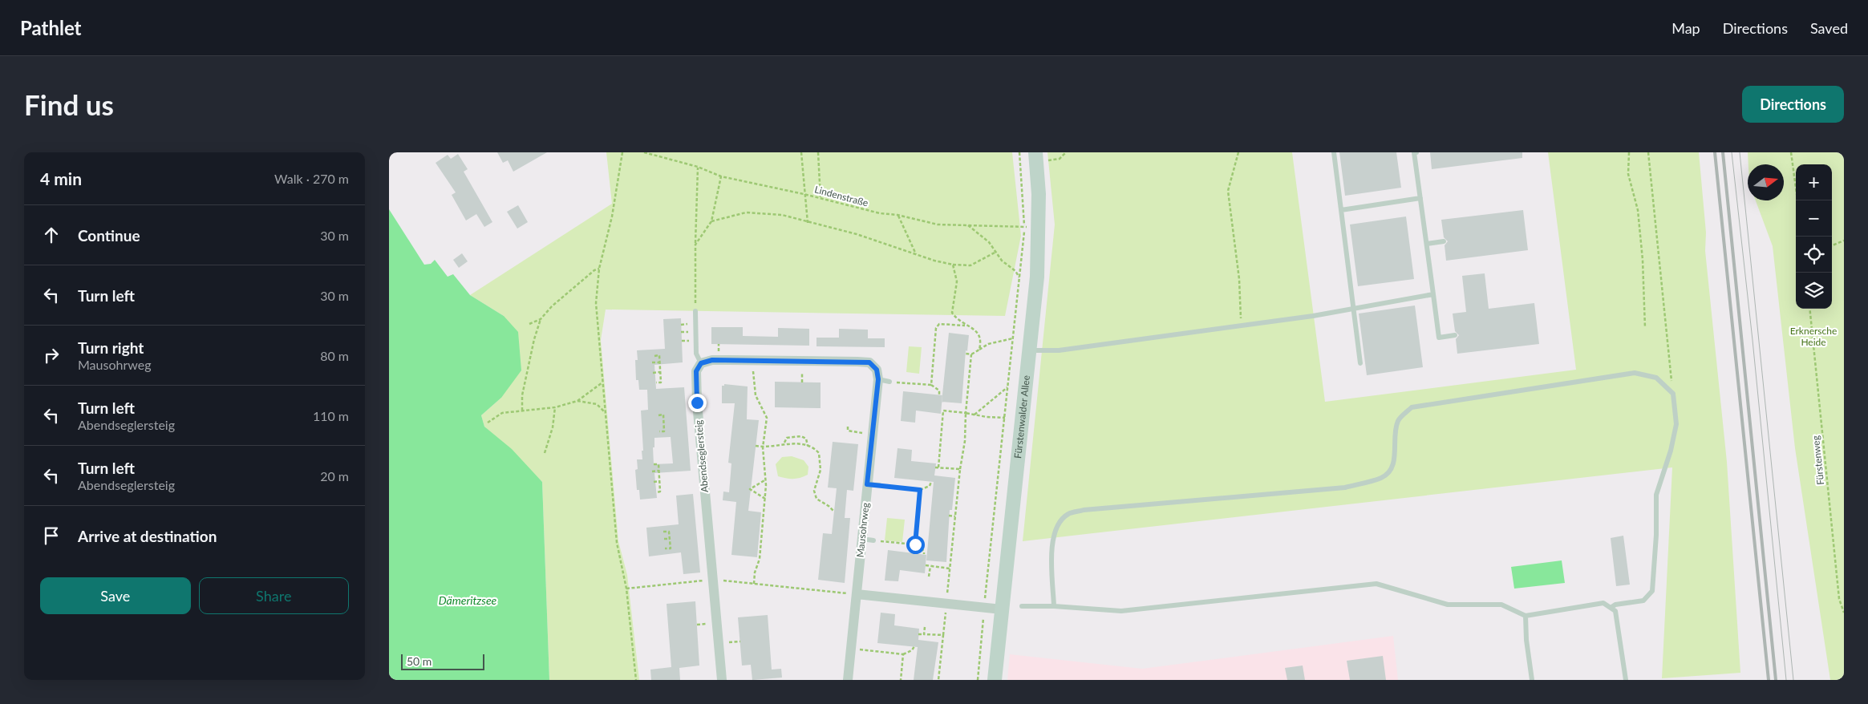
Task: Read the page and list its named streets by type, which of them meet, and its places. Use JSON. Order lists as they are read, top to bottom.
{
  "streets": {
    "main road": ["Fürstenwalder Allee"],
    "street": ["Abendseglersteig", "Mausohrweg"],
    "path": ["Lindenstraße", "Fürstenweg"]
  },
  "crossings": [
    ["Lindenstraße", "Fürstenwalder Allee"]
  ],
  "water": ["Dämeritzsee"],
  "parks": ["Erknersche Heide"],
  "scale_bar": "50 m",
  "north": "right",
  "page": {
    "header": "Pathlet",
    "nav": ["Map", "Directions", "Saved"],
    "buttons": [
      "Directions",
      ["Save", "Share"]
    ],
    "title": "Find us",
    "heading": ["4 min", "Walk · 270 m"],
    "map_buttons": ["+", "−"],
    "list": [
      ["Continue", "30 m"],
      ["Turn left", "30 m"],
      ["Turn right", "Mausohrweg", "80 m"],
      ["Turn left", "Abendseglersteig", "110 m"],
      ["Turn left", "Abendseglersteig", "20 m"],
      "Arrive at destination"
    ],
    "scale": "50 m"
  }
}
